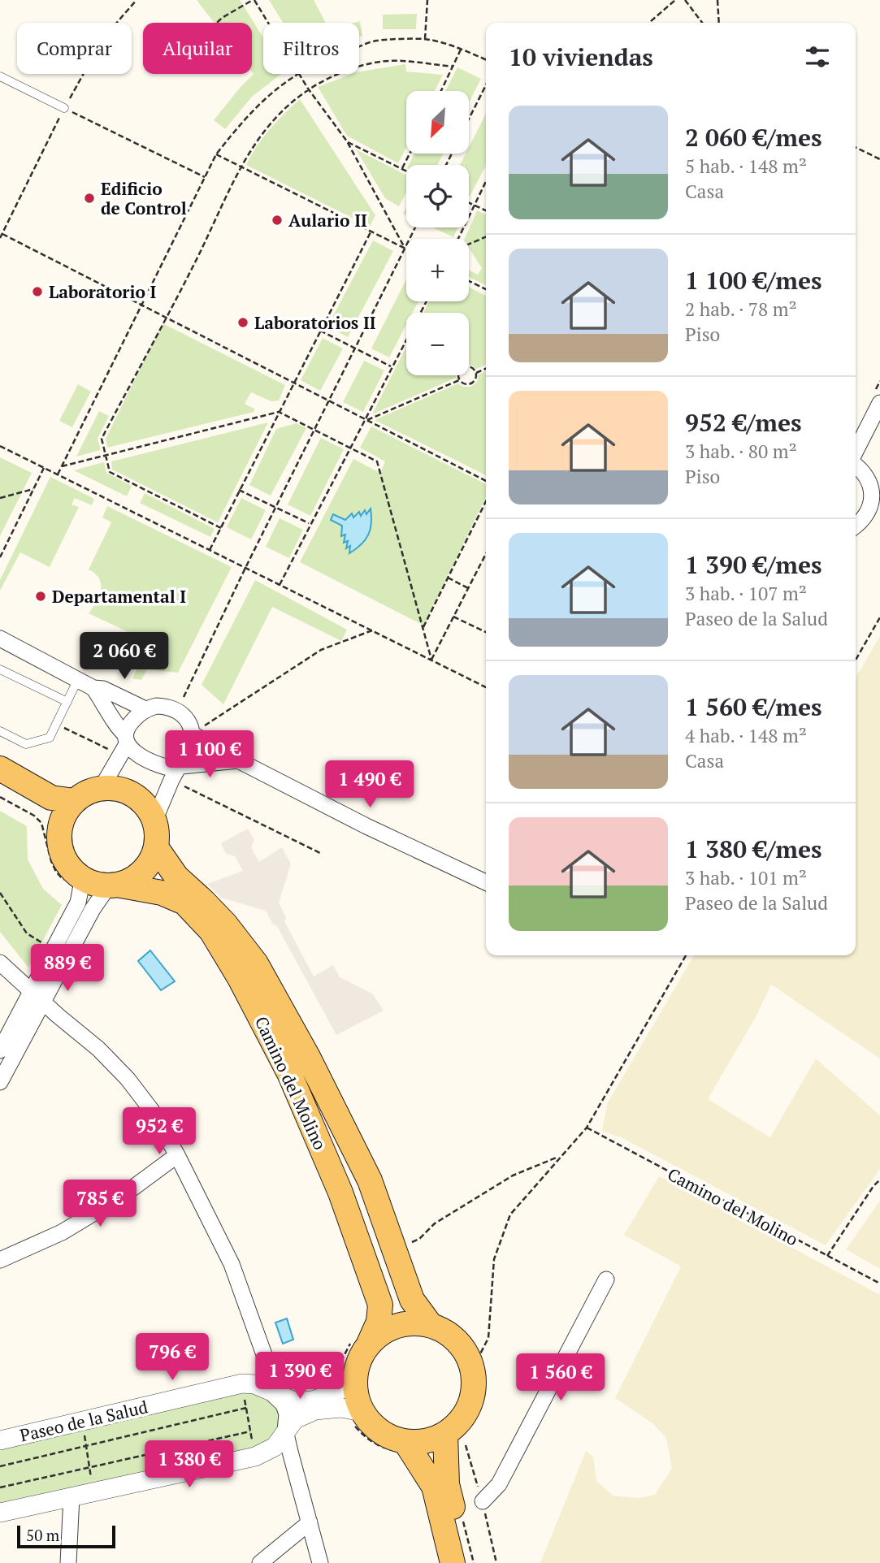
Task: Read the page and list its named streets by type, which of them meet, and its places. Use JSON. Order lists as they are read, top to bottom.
{
  "streets": {
    "main road": ["Camino del Molino"],
    "street": ["Paseo de la Salud"]
  },
  "crossings": [
    ["Camino del Molino", "Paseo de la Salud"]
  ],
  "places": [
    "Edificio de Control",
    "Aulario II",
    "Laboratorio I",
    "Laboratorios II",
    "Departamental I"
  ],
  "scale_bar": "50 m",
  "north": "bottom left",
  "page": {
    "chip": ["Comprar", "Alquilar", "Filtros"],
    "heading": "10 viviendas",
    "map_buttons": ["+", "−"],
    "list": [
      {
        "name": "2 060 €/mes",
        "note": "5 hab. · 148 m² · Casa"
      },
      {
        "name": "1 100 €/mes",
        "note": "2 hab. · 78 m² · Piso"
      },
      {
        "name": "952 €/mes",
        "note": "3 hab. · 80 m² · Piso"
      },
      {
        "name": "1 390 €/mes",
        "note": "3 hab. · 107 m² · Paseo de la Salud"
      },
      {
        "name": "1 560 €/mes",
        "note": "4 hab. · 148 m² · Casa"
      },
      {
        "name": "1 380 €/mes",
        "note": "3 hab. · 101 m² · Paseo de la Salud"
      }
    ],
    "price": [
      "2 060 €",
      "1 100 €",
      "1 490 €",
      "889 €",
      "952 €",
      "785 €",
      "796 €",
      "1 390 €",
      "1 560 €",
      "1 380 €"
    ],
    "scale": "50 m"
  }
}
